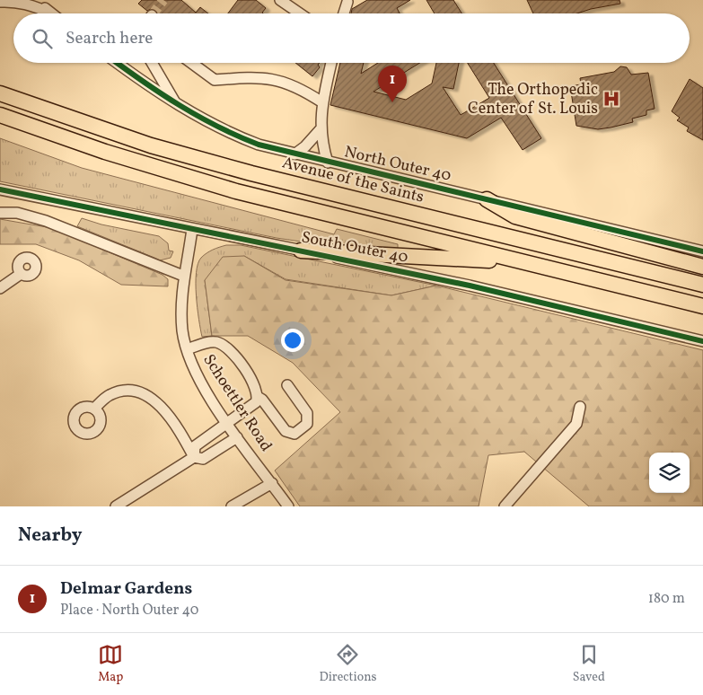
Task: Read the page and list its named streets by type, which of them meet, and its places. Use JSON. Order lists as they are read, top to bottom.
{
  "streets": {
    "highway": ["Avenue of the Saints"],
    "street": ["North Outer 40", "South Outer 40", "Schoettler Road"]
  },
  "crossings": [
    ["South Outer 40", "Schoettler Road"]
  ],
  "places": {
    "hospital": ["The Orthopedic Center of St. Louis"]
  },
  "page": {
    "search": "Search here",
    "pins": "1",
    "heading": "Nearby",
    "list": [
      {
        "mark": "1",
        "name": "Delmar Gardens",
        "note": "Place · North Outer 40",
        "value": "180 m"
      }
    ],
    "nav": ["Map", "Directions", "Saved"]
  }
}
